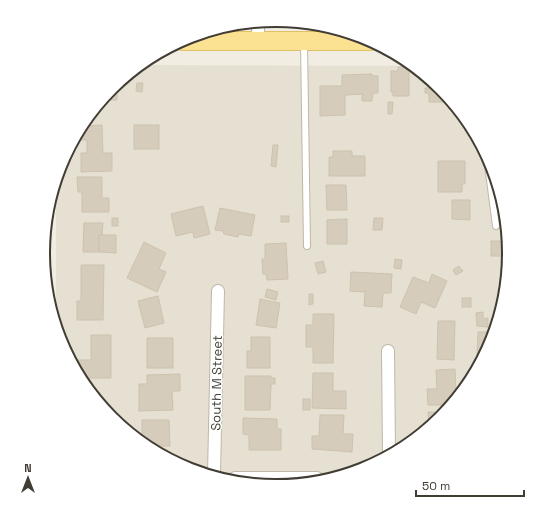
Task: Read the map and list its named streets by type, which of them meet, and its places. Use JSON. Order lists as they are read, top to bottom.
{
  "streets": {
    "street": ["South M Street"]
  },
  "scale_bar": "50 m",
  "north": "top"
}
